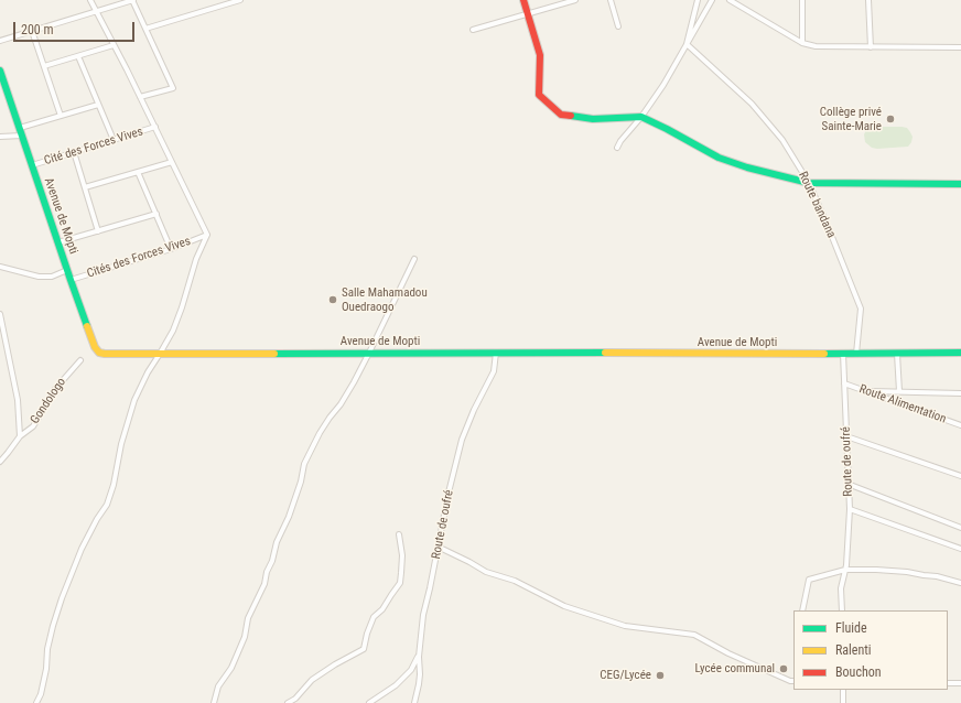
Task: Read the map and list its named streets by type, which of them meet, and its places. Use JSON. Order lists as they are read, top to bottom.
{
  "streets": {
    "street": [
      "Cité des Forces Vives",
      "Route bandana",
      "Avenue de Mopti",
      "Cités des Forces Vives",
      "Gondologo",
      "Route Alimentation",
      "Route de oufré"
    ]
  },
  "crossings": [
    ["Cité des Forces Vives", "Avenue de Mopti"],
    ["Cité des Forces Vives", "Cités des Forces Vives"],
    ["Route bandana", "Avenue de Mopti"],
    ["Avenue de Mopti", "Cités des Forces Vives"],
    ["Avenue de Mopti", "Route de oufré"],
    ["Route Alimentation", "Route de oufré"]
  ],
  "places": [
    "Collège privé Sainte-Marie",
    "Salle Mahamadou Ouedraogo",
    "Lycée communal",
    "CEG/Lycée"
  ],
  "legend": ["Fluide", "Ralenti", "Bouchon"],
  "scale_bar": "200 m"
}
